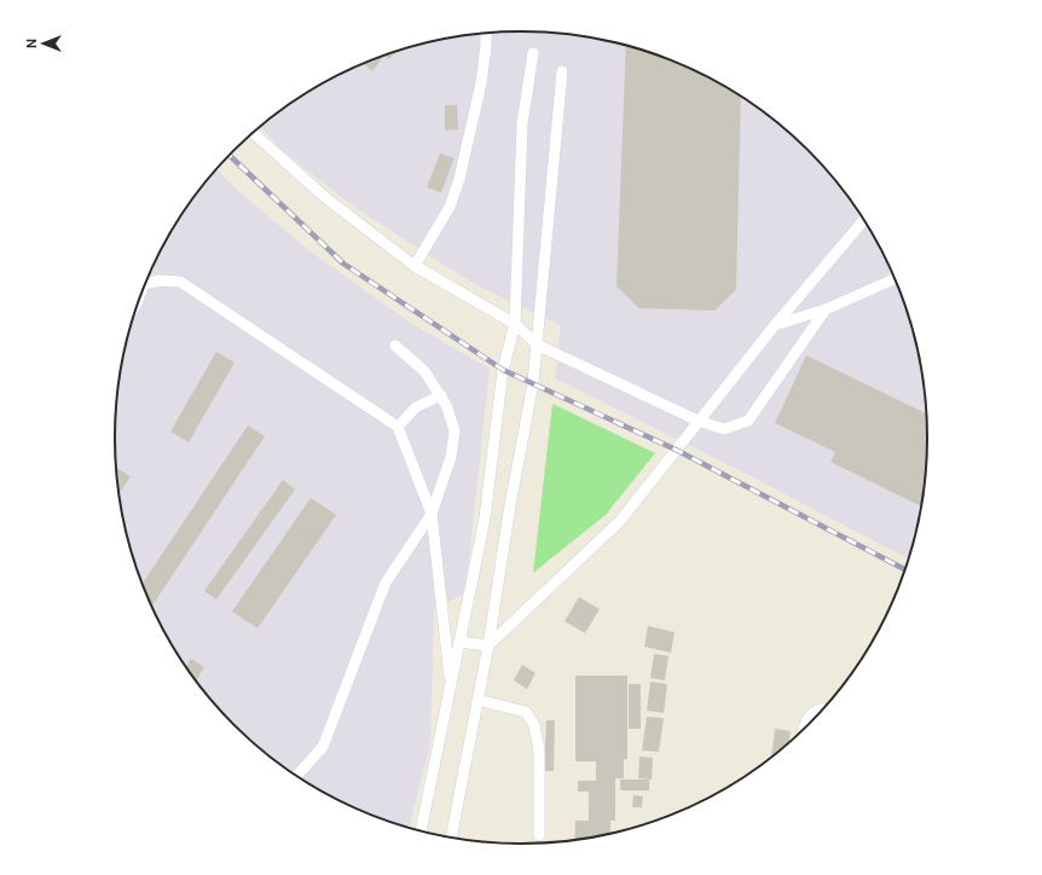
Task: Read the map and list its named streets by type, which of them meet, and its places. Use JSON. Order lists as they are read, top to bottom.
{
  "north": "left"
}
